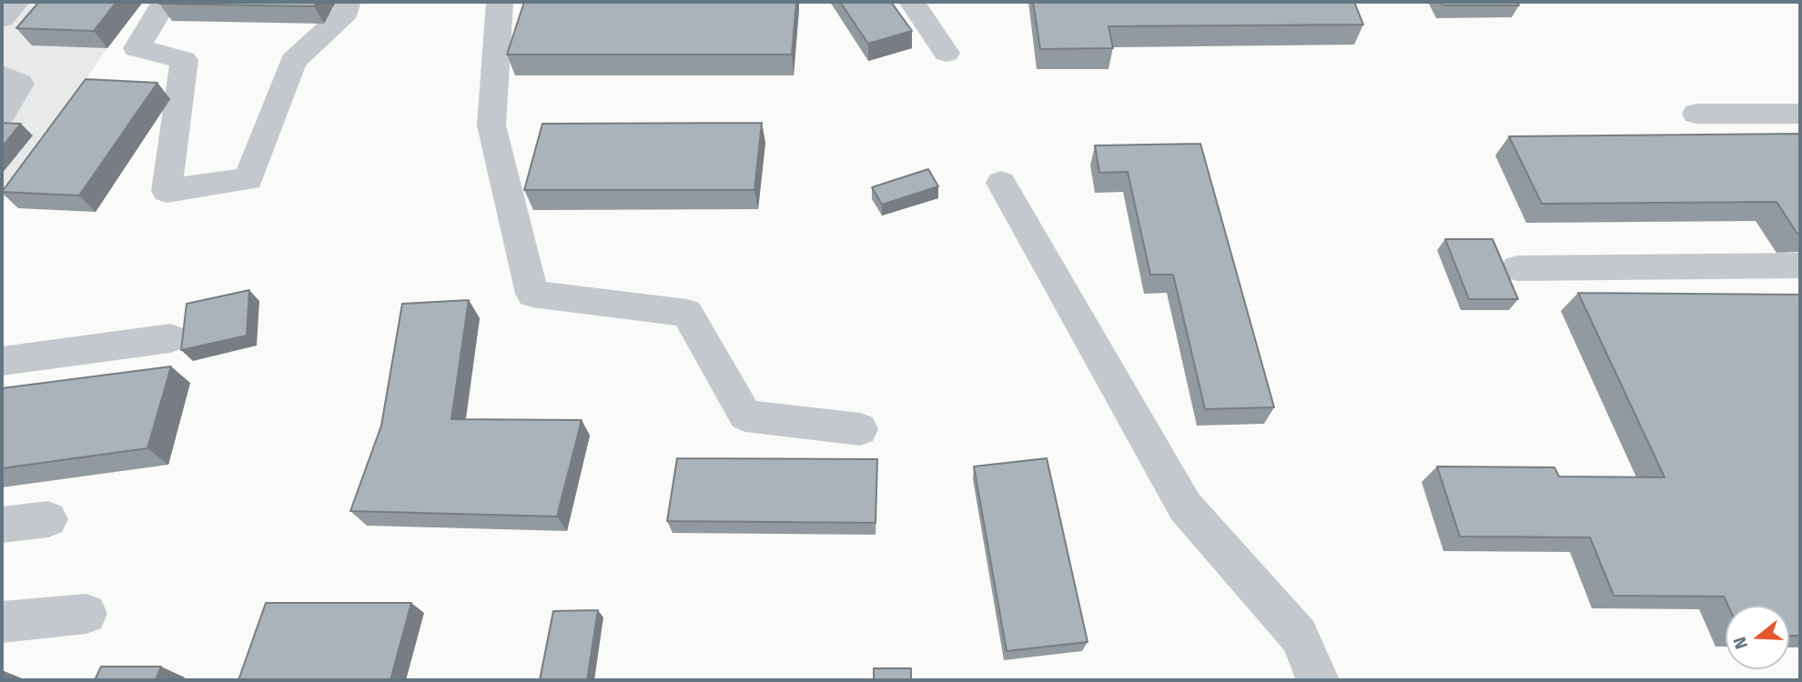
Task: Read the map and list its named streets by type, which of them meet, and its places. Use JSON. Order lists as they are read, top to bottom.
{
  "north": "left"
}
